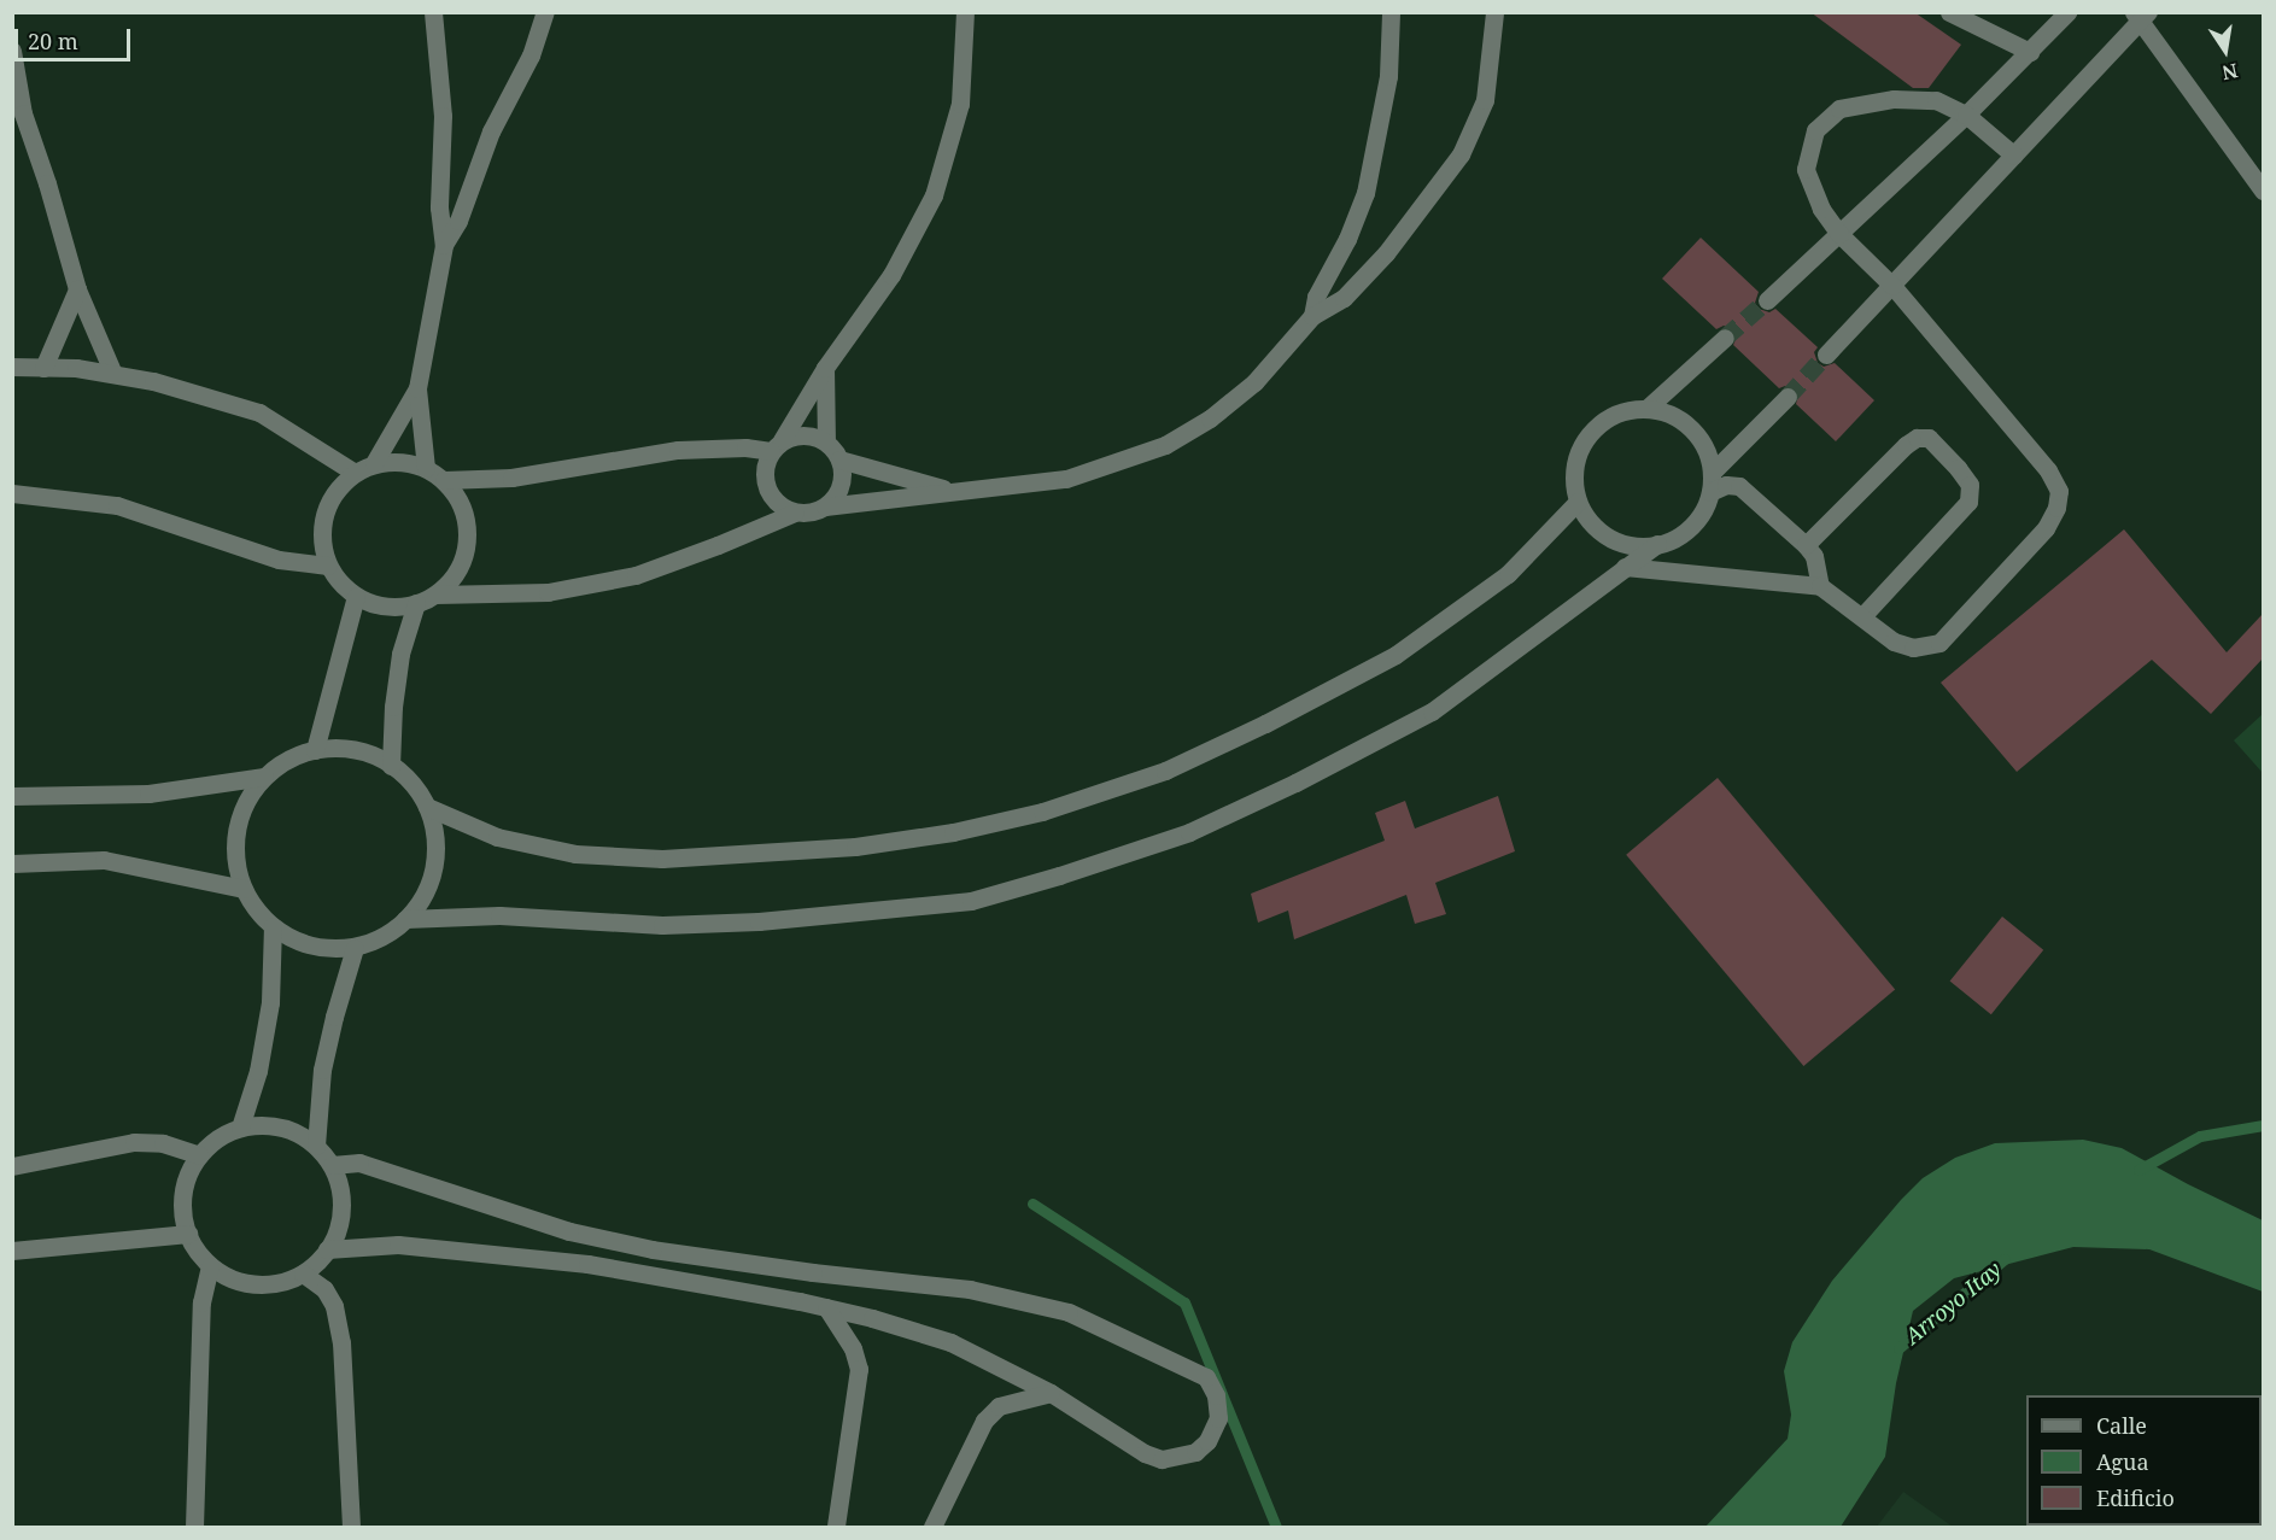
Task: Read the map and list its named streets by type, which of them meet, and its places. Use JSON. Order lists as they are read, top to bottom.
{
  "water": ["Arroyo Itay"],
  "legend": ["Calle", "Agua", "Edificio"],
  "scale_bar": "20 m",
  "north": "bottom"
}
